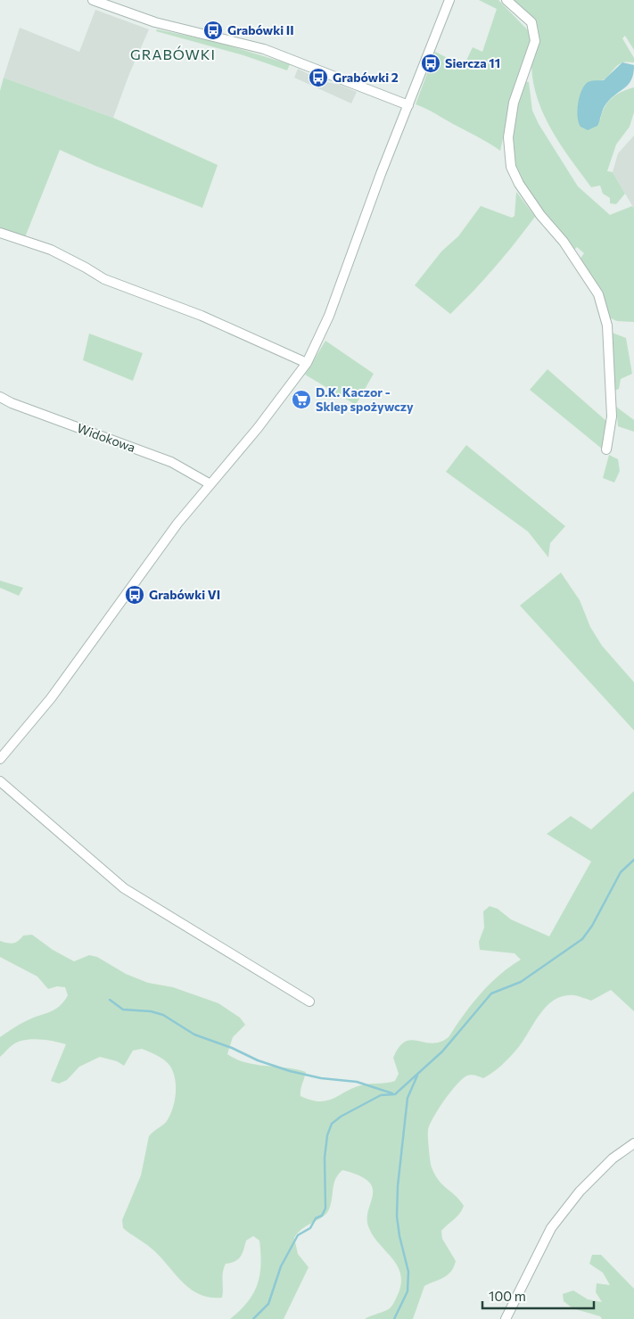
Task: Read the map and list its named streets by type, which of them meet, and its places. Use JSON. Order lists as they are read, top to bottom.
{
  "streets": {
    "street": ["Widokowa"]
  },
  "districts": ["GRABÓWKI"],
  "places": {
    "bus stop": [
      "Grabówki II",
      "Siercza 11",
      "Grabówki 2",
      "Grabówki VI"
    ],
    "supermarket": ["D.K. Kaczor - Sklep spożywczy"]
  },
  "scale_bar": "100 m"
}
